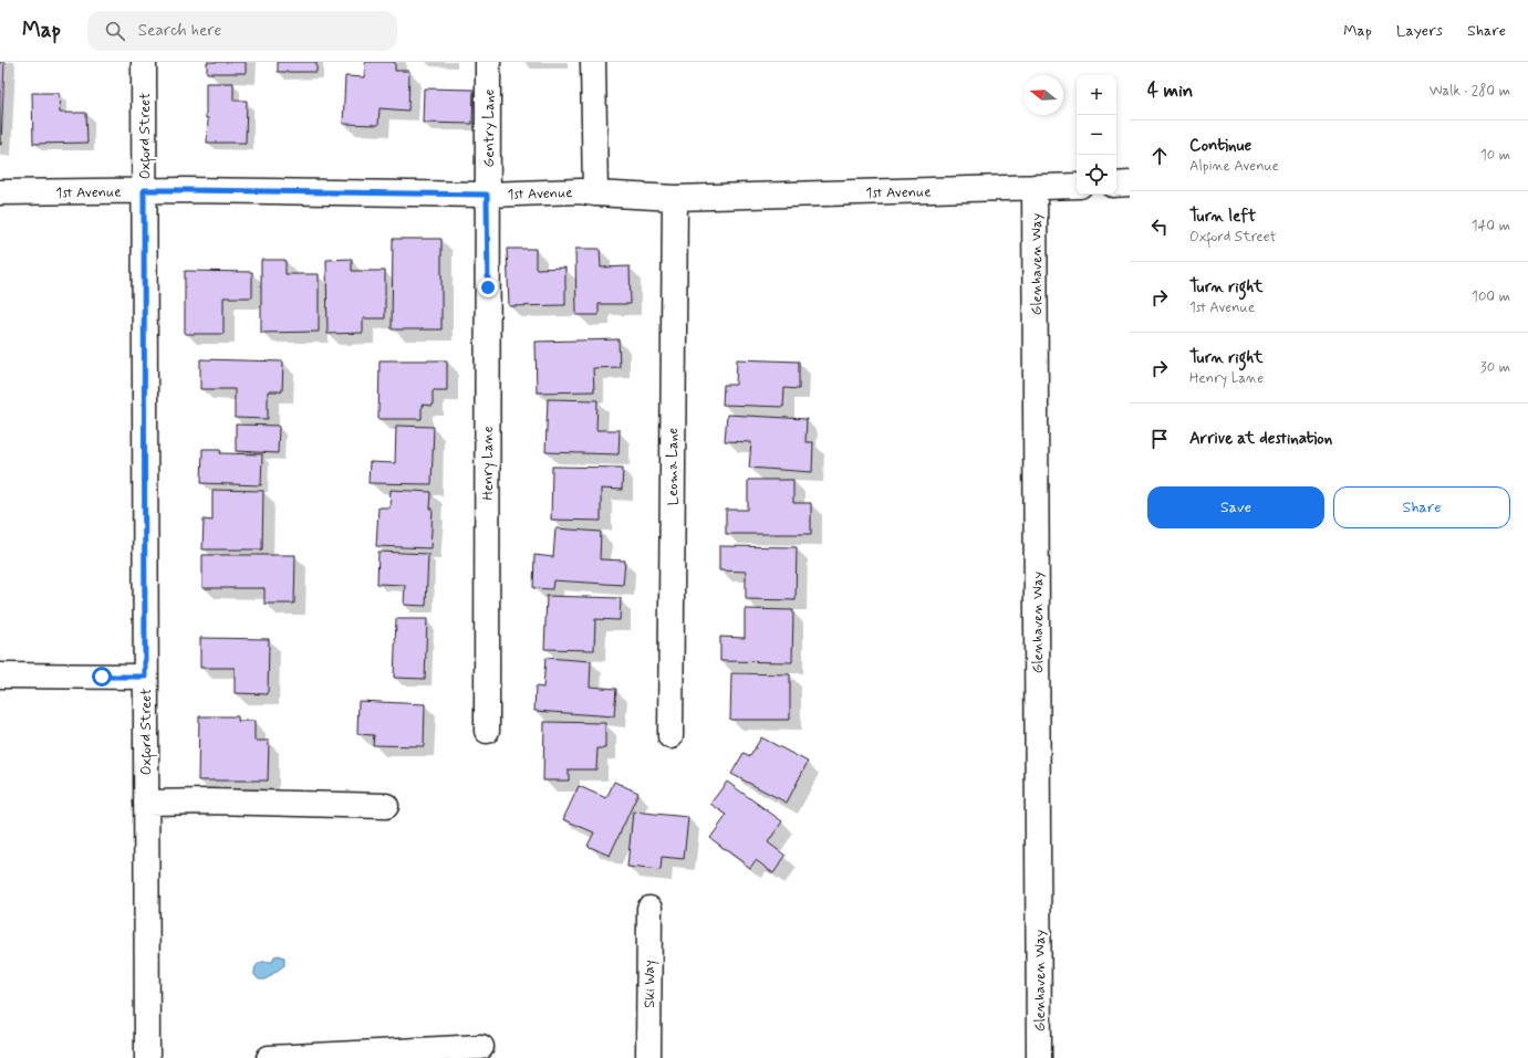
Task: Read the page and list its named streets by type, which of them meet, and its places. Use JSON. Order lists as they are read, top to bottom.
{
  "streets": {
    "street": [
      "Gentry Lane",
      "Oxford Street",
      "1st Avenue",
      "Glenhaven Way",
      "Henry Lane",
      "Leoma Lane",
      "Ski Way"
    ]
  },
  "crossings": [
    ["Gentry Lane", "1st Avenue"],
    ["Gentry Lane", "Henry Lane"],
    ["Oxford Street", "1st Avenue"],
    ["1st Avenue", "Glenhaven Way"],
    ["1st Avenue", "Henry Lane"],
    ["1st Avenue", "Leoma Lane"]
  ],
  "north": "left",
  "page": {
    "header": "Map",
    "search": "Search here",
    "nav": ["Map", "Layers", "Share"],
    "heading": ["4 min", "Walk · 280 m"],
    "map_buttons": ["+", "−"],
    "list": [
      ["Continue", "Alpine Avenue", "10 m"],
      ["Turn left", "Oxford Street", "140 m"],
      ["Turn right", "1st Avenue", "100 m"],
      ["Turn right", "Henry Lane", "30 m"],
      "Arrive at destination"
    ],
    "buttons": ["Save", "Share"]
  }
}
